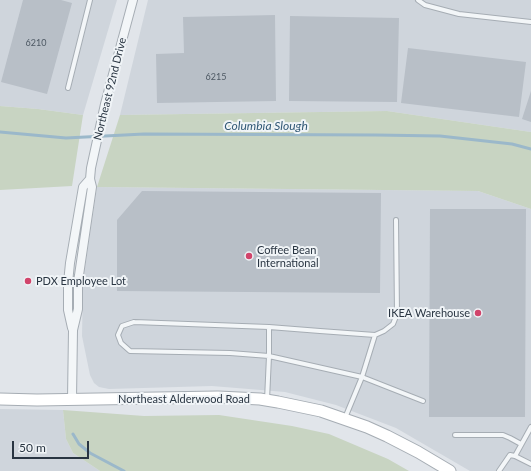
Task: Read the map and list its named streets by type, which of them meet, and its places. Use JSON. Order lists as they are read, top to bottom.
{
  "streets": {
    "street": ["Northeast 92nd Drive", "Northeast Alderwood Road"]
  },
  "crossings": [
    ["Northeast 92nd Drive", "Northeast Alderwood Road"]
  ],
  "water": ["Columbia Slough"],
  "places": ["Coffee Bean International", "PDX Employee Lot", "IKEA Warehouse"],
  "house_numbers": ["6210", "6215"],
  "scale_bar": "50 m"
}
